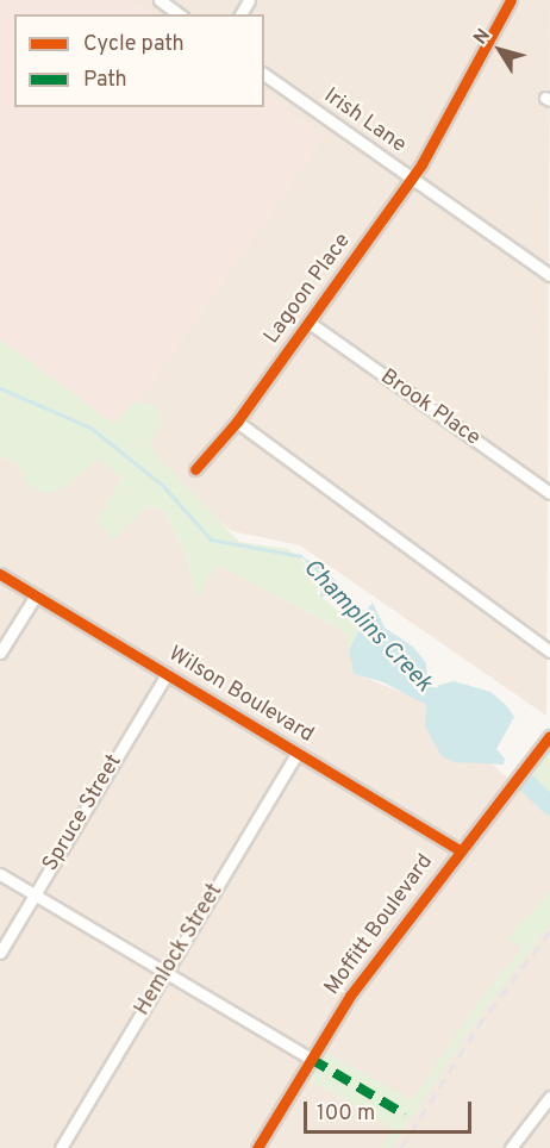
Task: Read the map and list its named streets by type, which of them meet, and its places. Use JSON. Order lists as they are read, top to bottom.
{
  "streets": {
    "street": [
      "Irish Lane",
      "Lagoon Place",
      "Brook Place",
      "Wilson Boulevard",
      "Spruce Street",
      "Moffitt Boulevard",
      "Hemlock Street"
    ]
  },
  "crossings": [
    ["Irish Lane", "Lagoon Place"],
    ["Lagoon Place", "Brook Place"],
    ["Wilson Boulevard", "Spruce Street"],
    ["Wilson Boulevard", "Moffitt Boulevard"],
    ["Wilson Boulevard", "Hemlock Street"]
  ],
  "water": ["Champlins Creek"],
  "legend": ["Cycle path", "Path"],
  "scale_bar": "100 m",
  "north": "top left"
}
